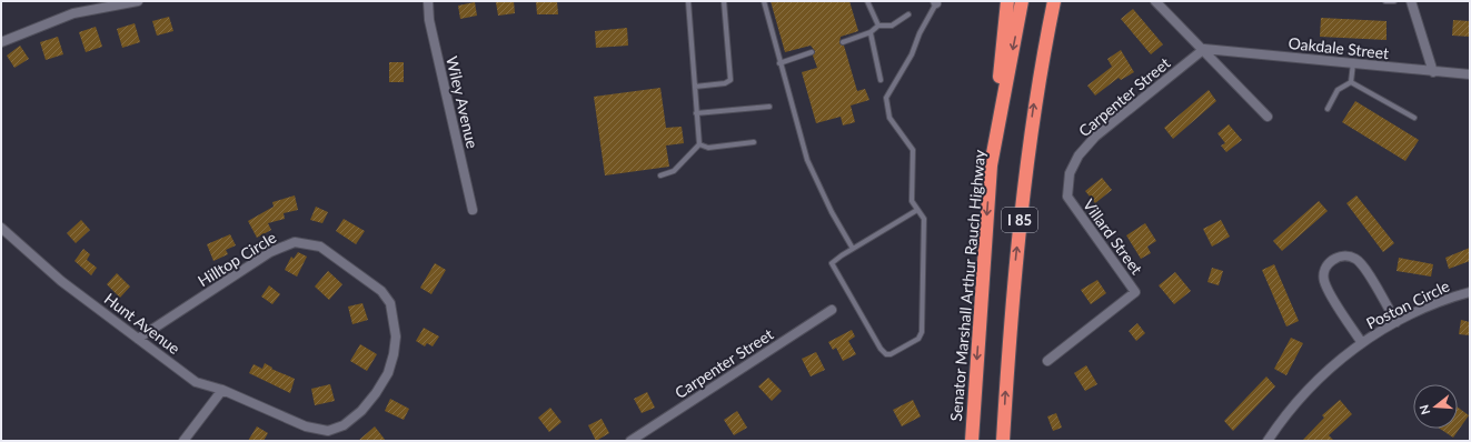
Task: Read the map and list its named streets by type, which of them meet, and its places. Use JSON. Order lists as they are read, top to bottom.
{
  "streets": {
    "highway": ["I 85", "Senator Marshall Arthur Rauch Highway"],
    "street": [
      "Oakdale Street",
      "Carpenter Street",
      "Wiley Avenue",
      "Villard Street",
      "Hilltop Circle",
      "Poston Circle",
      "Hunt Avenue"
    ]
  },
  "crossings": [
    ["Oakdale Street", "Carpenter Street"],
    ["Carpenter Street", "Villard Street"],
    ["Hilltop Circle", "Hunt Avenue"]
  ],
  "north": "left"
}
